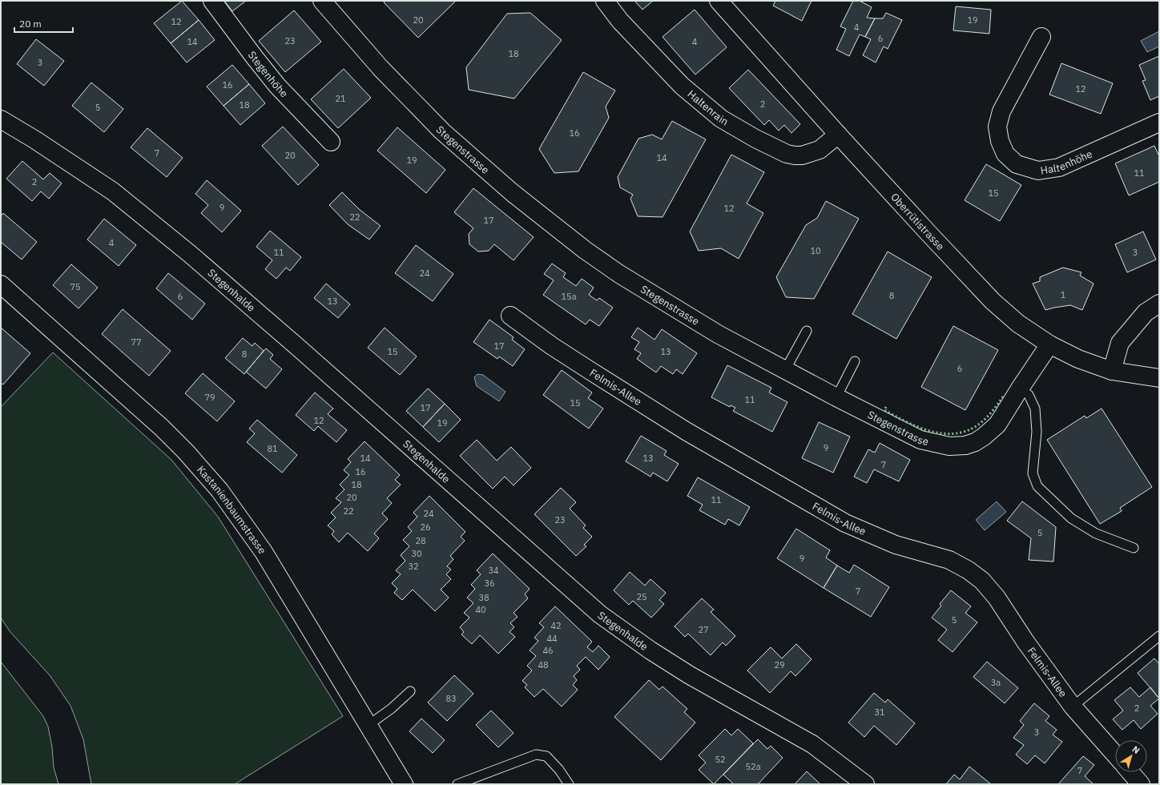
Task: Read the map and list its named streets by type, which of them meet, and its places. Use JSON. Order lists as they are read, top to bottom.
{
  "streets": {
    "street": [
      "Stegenhöhe",
      "Haltenrain",
      "Stegenstrasse",
      "Haltenhöhe",
      "Oberrütistrasse",
      "Stegenhalde",
      "Felmis-Allee",
      "Kastanienbaumstrasse"
    ]
  },
  "crossings": [
    ["Haltenrain", "Oberrütistrasse"],
    ["Stegenstrasse", "Oberrütistrasse"]
  ],
  "house_numbers": [
    "20",
    "19",
    "12",
    "4",
    "6",
    "23",
    "14",
    "4",
    "18",
    "3",
    "16",
    "12",
    "21",
    "2",
    "18",
    "5",
    "16",
    "7",
    "20",
    "14",
    "19",
    "11",
    "2",
    "15",
    "9",
    "12",
    "22",
    "17",
    "4",
    "10",
    "11",
    "3",
    "24",
    "75",
    "1",
    "8",
    "6",
    "15a",
    "13",
    "77",
    "17",
    "15",
    "13",
    "8",
    "6",
    "79",
    "11",
    "15",
    "17",
    "12",
    "19",
    "9",
    "81",
    "14",
    "13",
    "7",
    "16",
    "18",
    "20",
    "11",
    "22",
    "24",
    "23",
    "26",
    "5",
    "28",
    "30",
    "9",
    "32",
    "34",
    "36",
    "7",
    "25",
    "38",
    "40",
    "5",
    "42",
    "27",
    "44",
    "46",
    "48",
    "29",
    "3a",
    "83",
    "2",
    "31",
    "3",
    "52",
    "52a",
    "7"
  ],
  "scale_bar": "20 m",
  "north": "top right"
}
